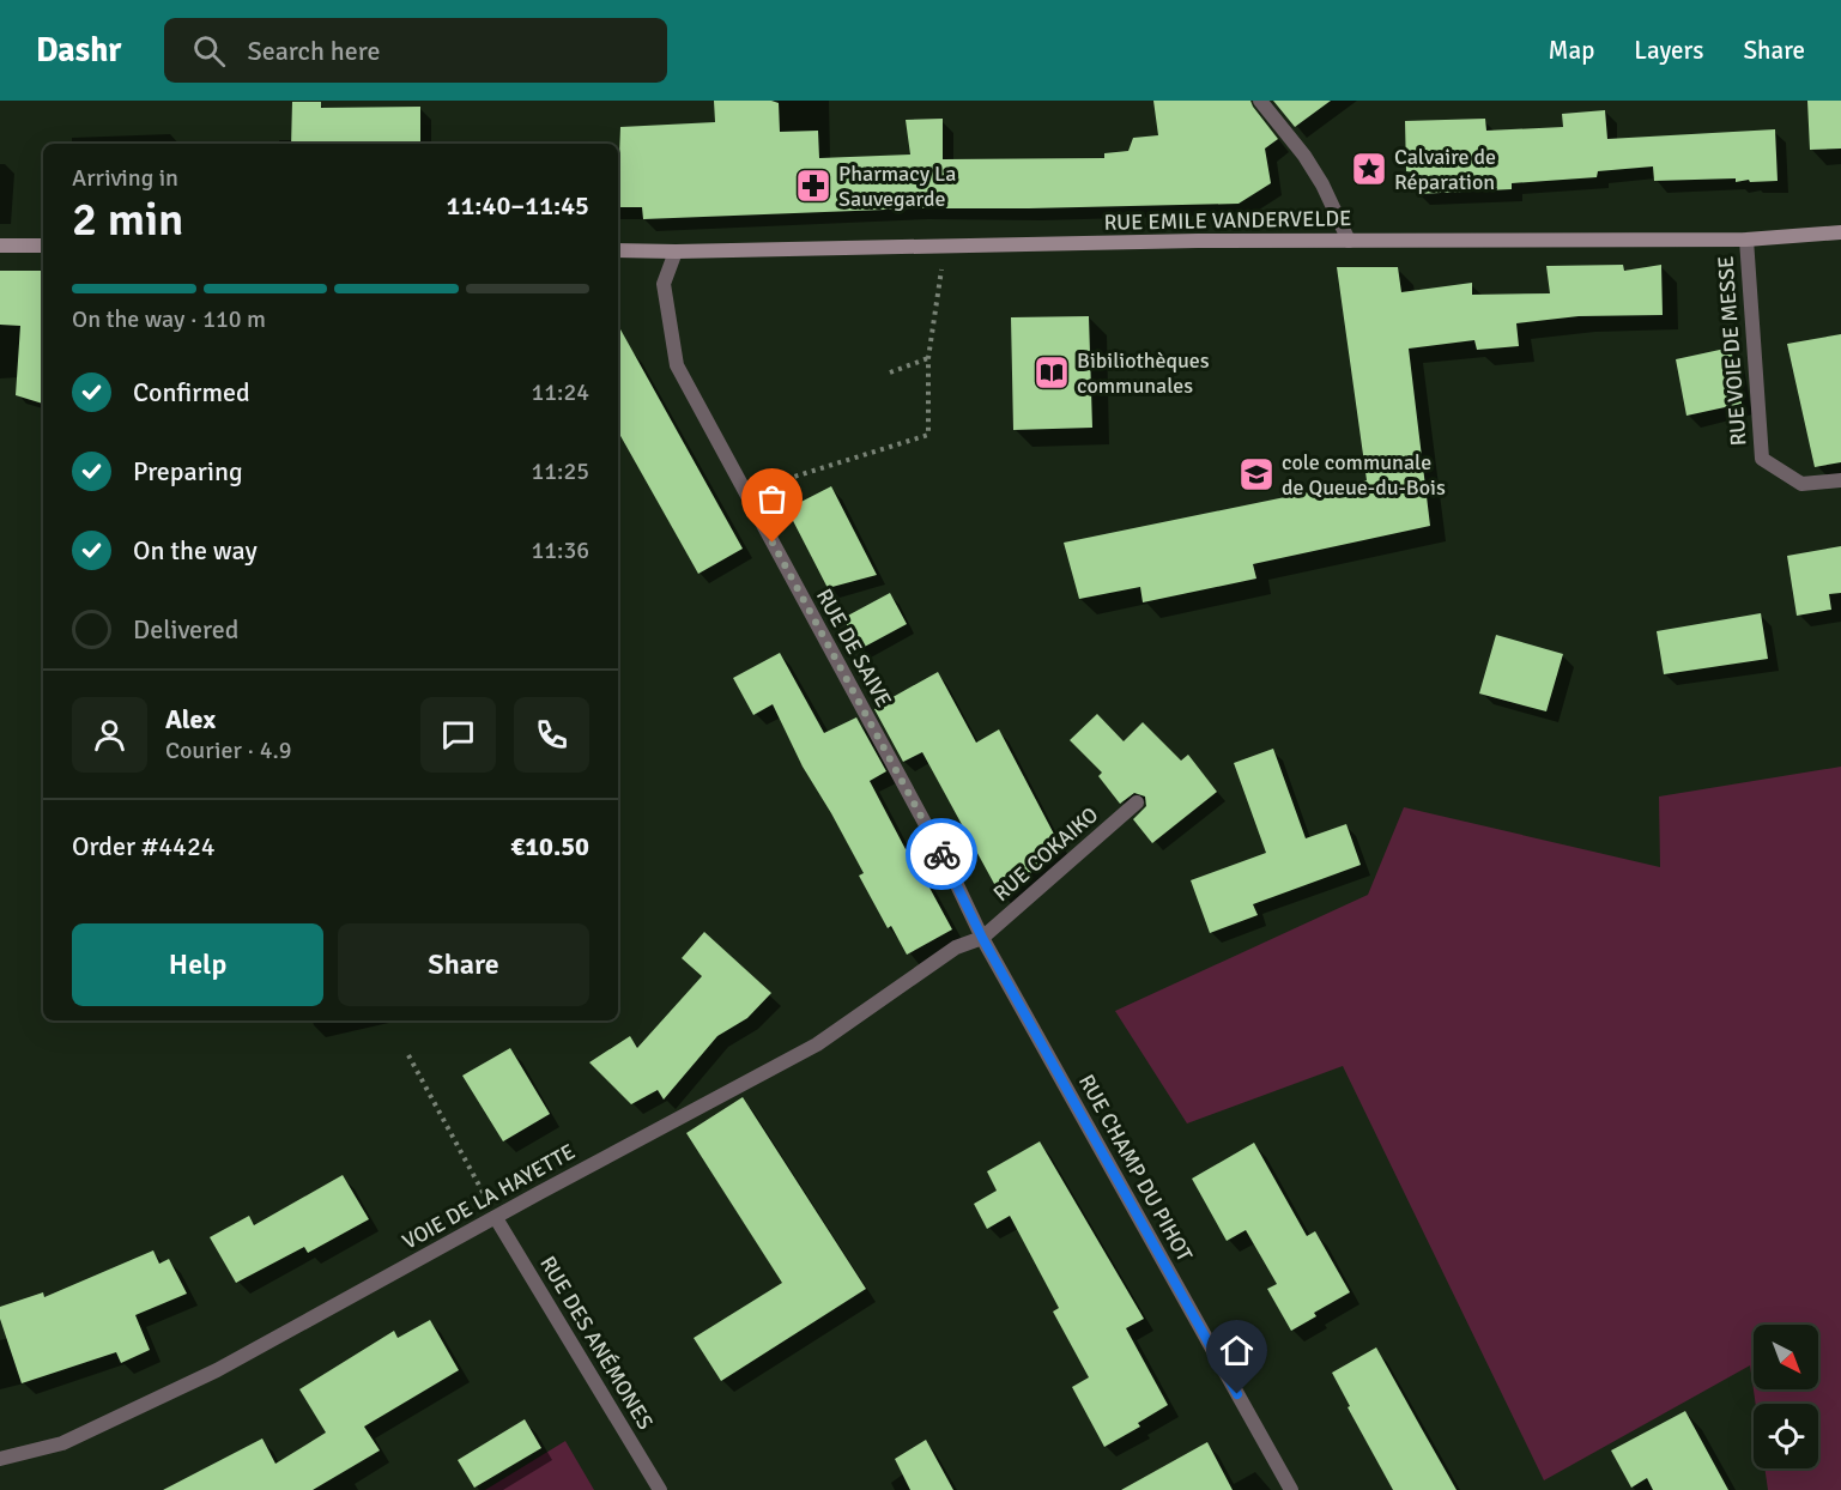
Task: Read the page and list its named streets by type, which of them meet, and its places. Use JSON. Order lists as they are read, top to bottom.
{
  "streets": {
    "street": [
      "RUE EMILE VANDERVELDE",
      "RUE VOIE DE MESSE",
      "RUE DE SAIVE",
      "RUE COKAIKO",
      "RUE CHAMP DU PIHOT",
      "VOIE DE LA HAYETTE",
      "RUE DES ANÉMONES"
    ]
  },
  "crossings": [
    ["RUE EMILE VANDERVELDE", "RUE VOIE DE MESSE"],
    ["RUE EMILE VANDERVELDE", "RUE DE SAIVE"],
    ["RUE DE SAIVE", "RUE CHAMP DU PIHOT"],
    ["RUE COKAIKO", "RUE CHAMP DU PIHOT"],
    ["RUE COKAIKO", "VOIE DE LA HAYETTE"],
    ["RUE CHAMP DU PIHOT", "VOIE DE LA HAYETTE"],
    ["VOIE DE LA HAYETTE", "RUE DES ANÉMONES"]
  ],
  "places": {
    "place": ["Calvaire de Réparation"],
    "pharmacy": ["Pharmacy La Sauvegarde"],
    "library": ["Bibiliothèques communales"],
    "school or university": ["cole communale de Queue-du-Bois"]
  },
  "north": "bottom right",
  "page": {
    "header": "Dashr",
    "search": "Search here",
    "nav": ["Map", "Layers", "Share"],
    "heading": ["2 min", "Arriving in", "11:40–11:45"],
    "panel": [
      "Alex",
      "Courier · 4.9",
      "Order #4424",
      "€10.50"
    ],
    "bar": "On the way · 110 m",
    "list": [
      ["Confirmed", "11:24"],
      ["Preparing", "11:25"],
      ["On the way", "11:36"],
      "Delivered"
    ],
    "buttons": ["Help", "Share"]
  }
}
